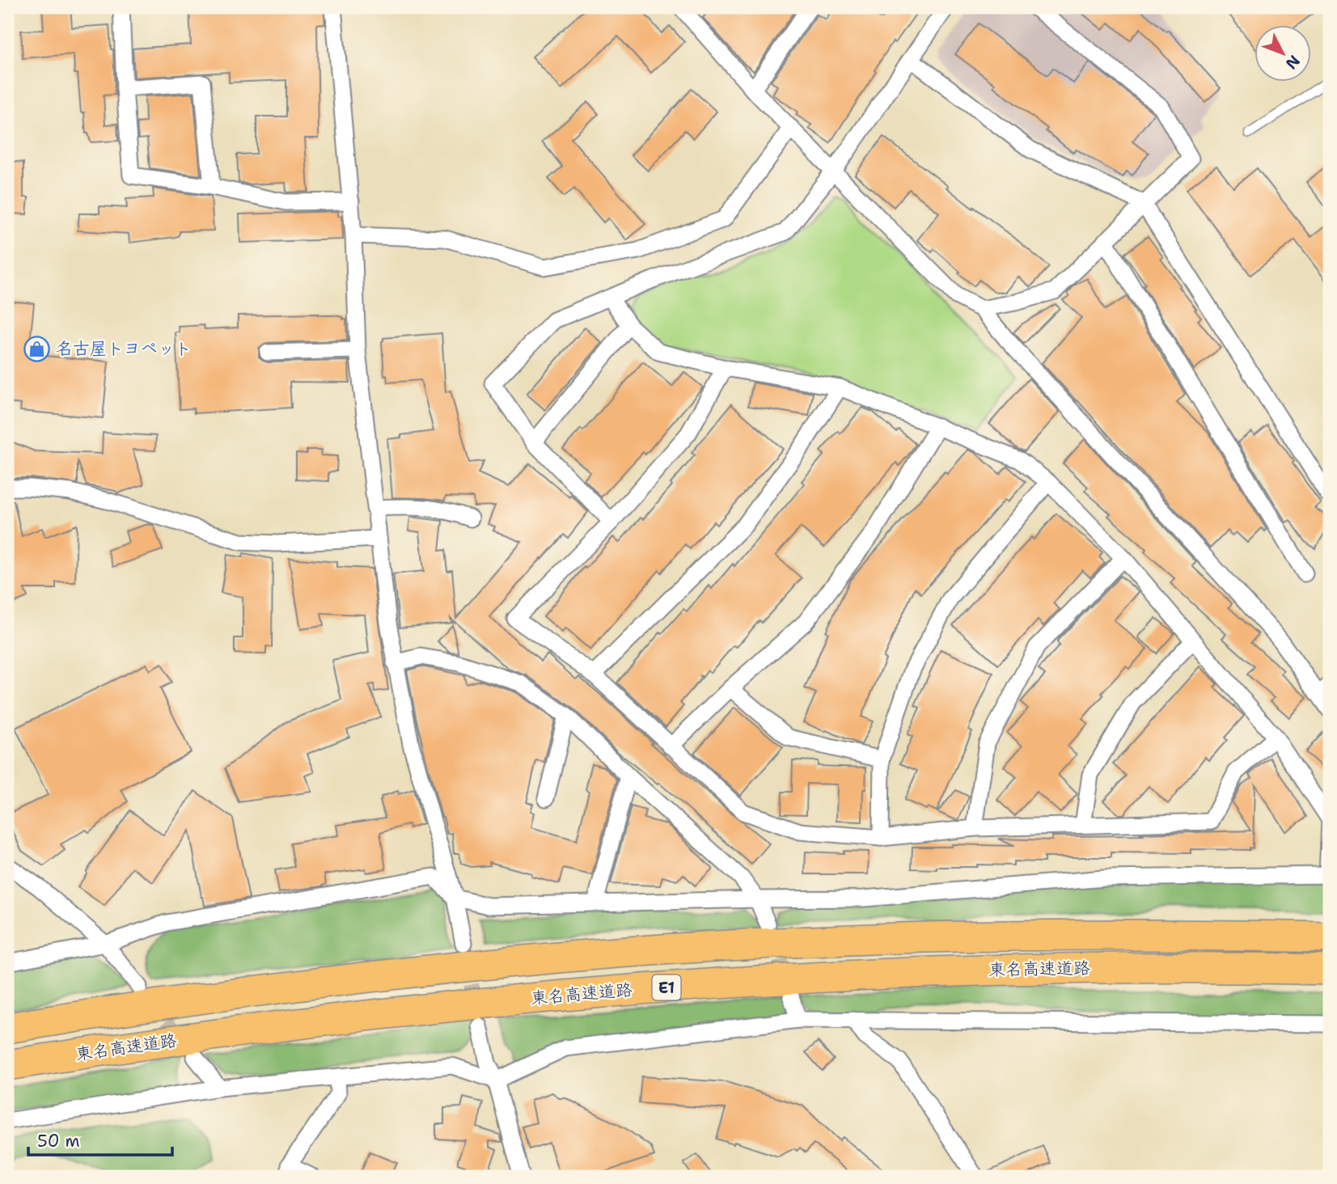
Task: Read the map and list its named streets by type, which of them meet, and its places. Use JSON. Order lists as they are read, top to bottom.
{
  "streets": {
    "highway": ["東名高速道路", "E1"]
  },
  "places": {
    "shop": ["名古屋トヨペット"]
  },
  "scale_bar": "50 m",
  "north": "bottom right"
}
